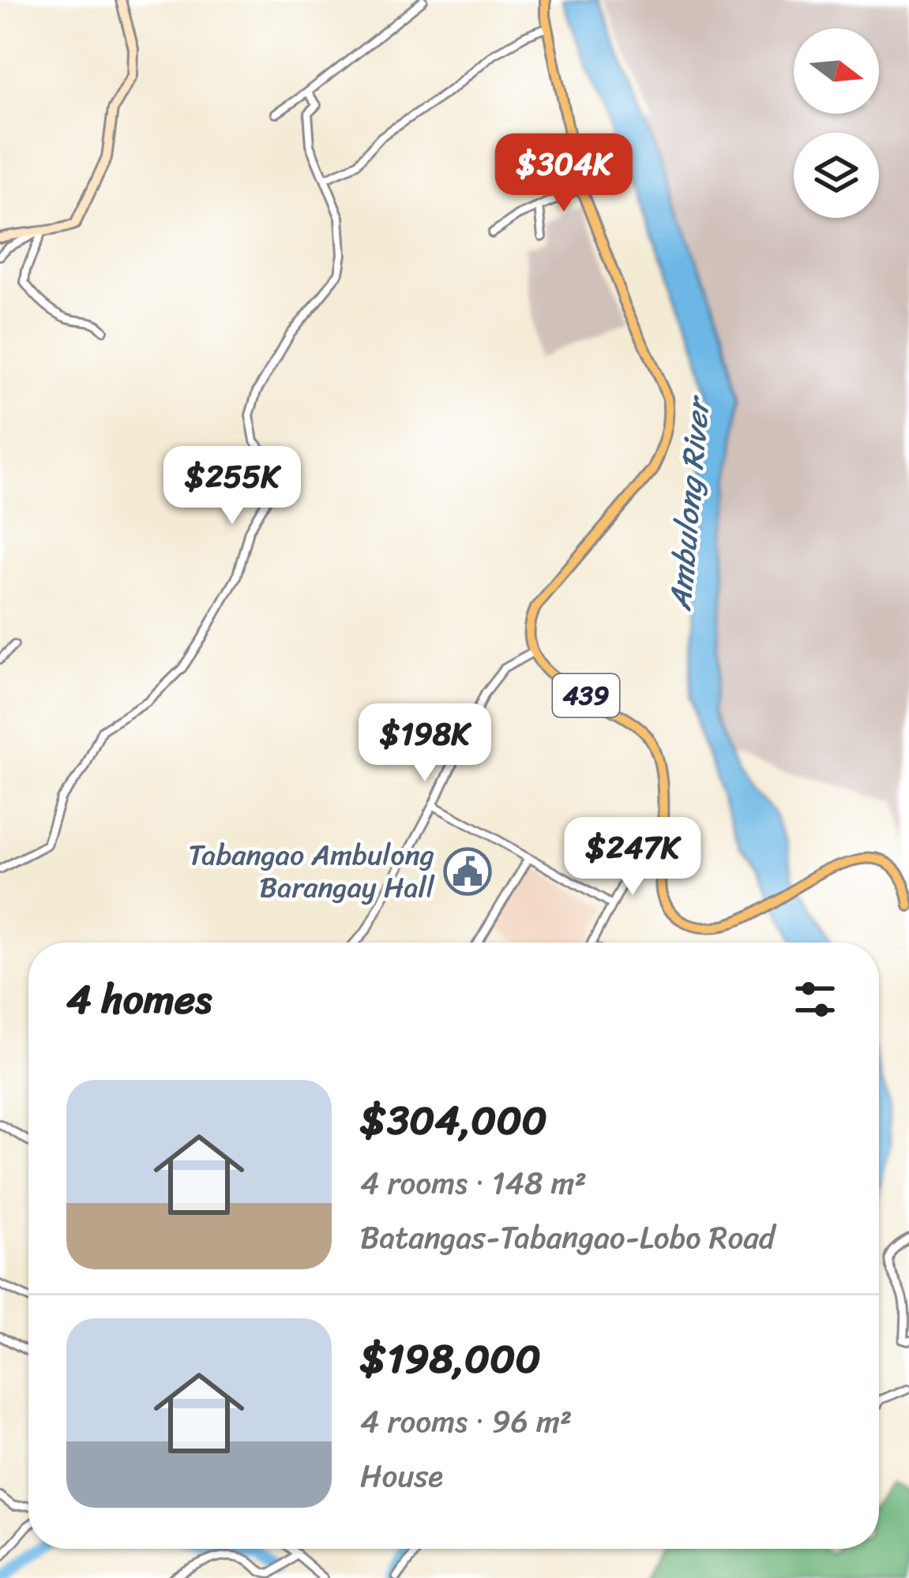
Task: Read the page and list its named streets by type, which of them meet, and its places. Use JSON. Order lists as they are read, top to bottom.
{
  "streets": {
    "main road": ["439"]
  },
  "water": ["Ambulong River"],
  "places": {
    "public building": ["Tabangao Ambulong Barangay Hall"]
  },
  "north": "right",
  "page": {
    "price": [
      "$304K",
      "$255K",
      "$198K",
      "$247K"
    ],
    "heading": "4 homes",
    "list": [
      {
        "name": "$304,000",
        "note": "4 rooms · 148 m² · Batangas-Tabangao-Lobo Road"
      },
      {
        "name": "$198,000",
        "note": "4 rooms · 96 m² · House"
      }
    ]
  }
}
